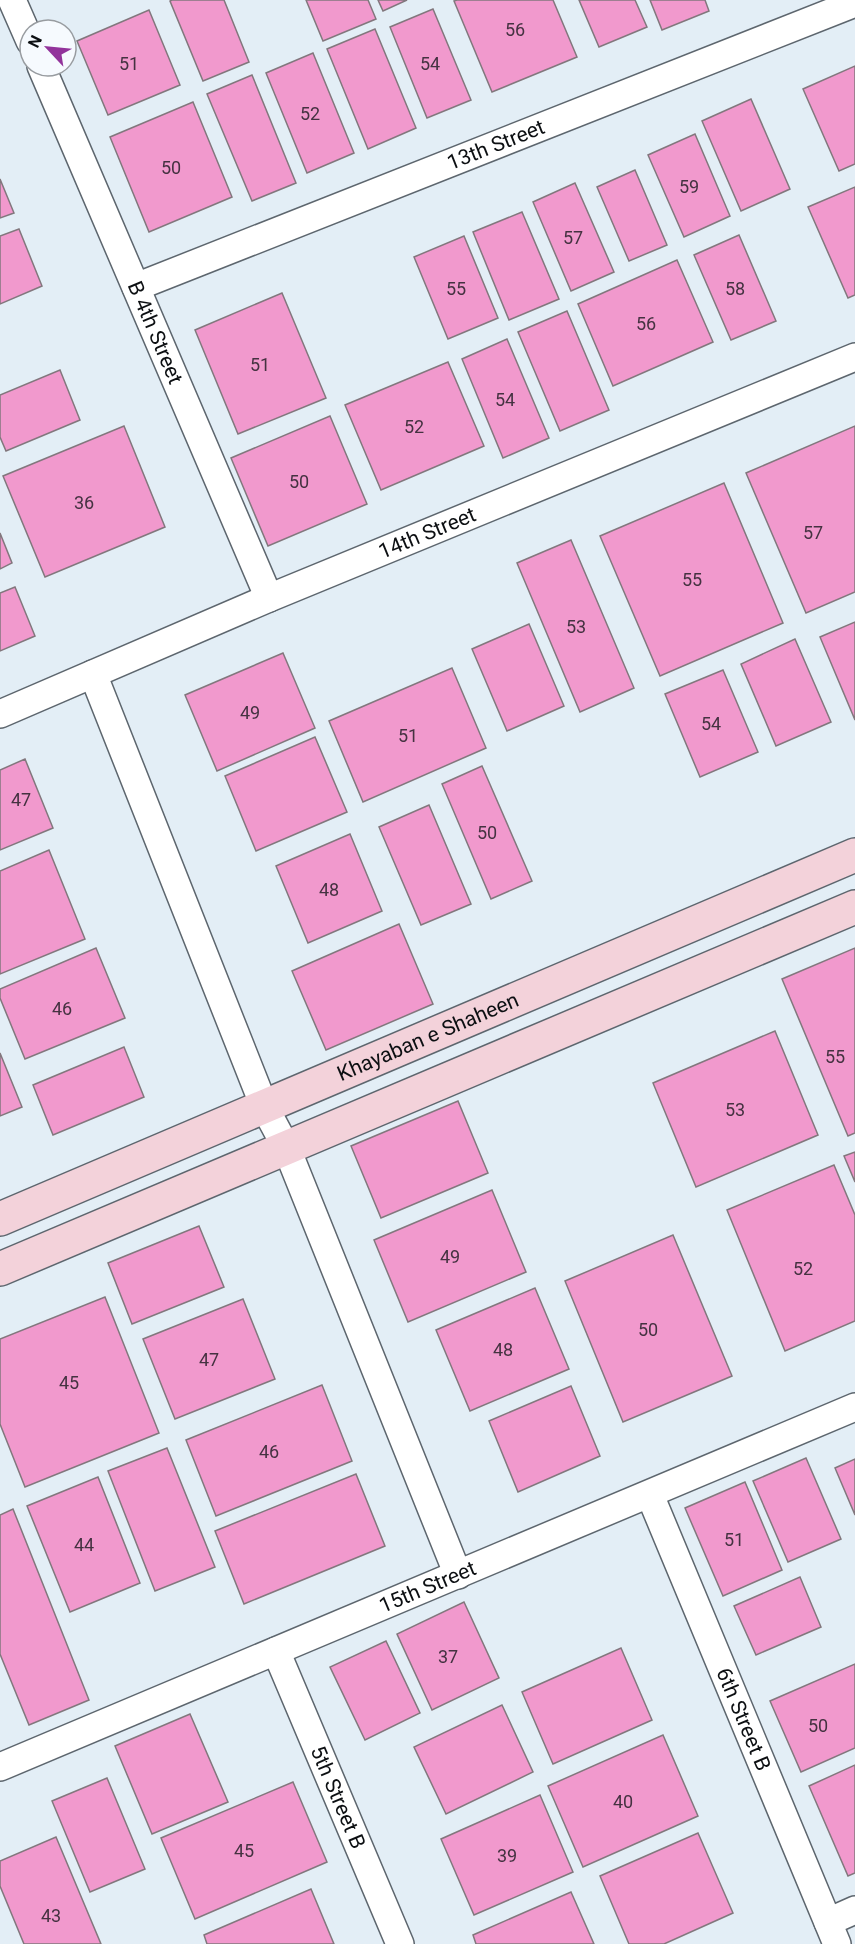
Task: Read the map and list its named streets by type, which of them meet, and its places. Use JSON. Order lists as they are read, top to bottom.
{
  "streets": {
    "main road": ["Khayaban e Shaheen"],
    "street": [
      "13th Street",
      "B 4th Street",
      "14th Street",
      "15th Street",
      "6th Street B",
      "5th Street B"
    ]
  },
  "crossings": [
    ["13th Street", "B 4th Street"],
    ["B 4th Street", "14th Street"],
    ["15th Street", "6th Street B"],
    ["15th Street", "5th Street B"]
  ],
  "house_numbers": [
    "56",
    "51",
    "54",
    "52",
    "50",
    "59",
    "57",
    "55",
    "58",
    "56",
    "51",
    "54",
    "52",
    "50",
    "36",
    "57",
    "55",
    "53",
    "49",
    "54",
    "51",
    "47",
    "50",
    "48",
    "46",
    "55",
    "53",
    "49",
    "52",
    "50",
    "48",
    "47",
    "45",
    "46",
    "51",
    "44",
    "37",
    "50",
    "40",
    "45",
    "39",
    "43"
  ],
  "north": "top left"
}
